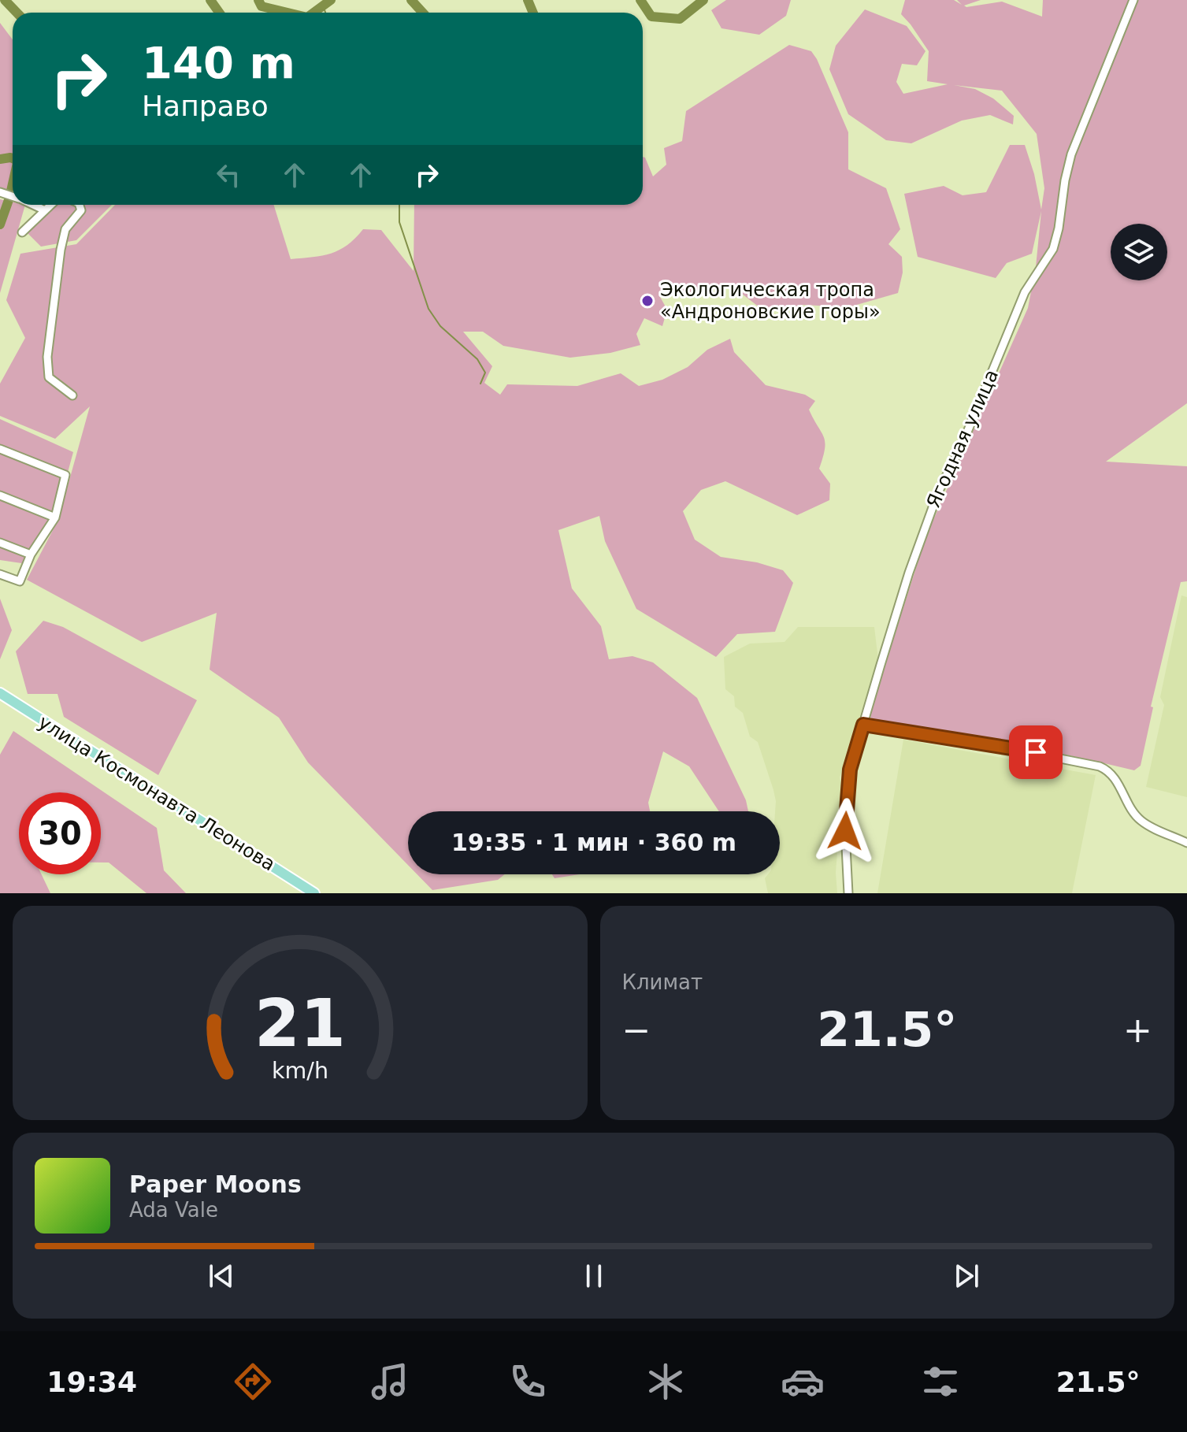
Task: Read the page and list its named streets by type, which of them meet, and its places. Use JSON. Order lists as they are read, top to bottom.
{
  "streets": {
    "main road": ["улица Космонавта Леонова"],
    "street": ["Ягодная улица"]
  },
  "places": ["Экологическая тропа «Андроновские горы»"],
  "page": {
    "turn": ["140 m", "Направо"],
    "limit": "30",
    "trip": "19:35 · 1 мин · 360 m",
    "tile": "Климат",
    "heat": ["−", "21.5°", "+"],
    "song": ["Paper Moons", "Ada Vale"],
    "tabs": ["19:34", "21.5°"],
    "gauge": ["21", "km/h"]
  }
}
